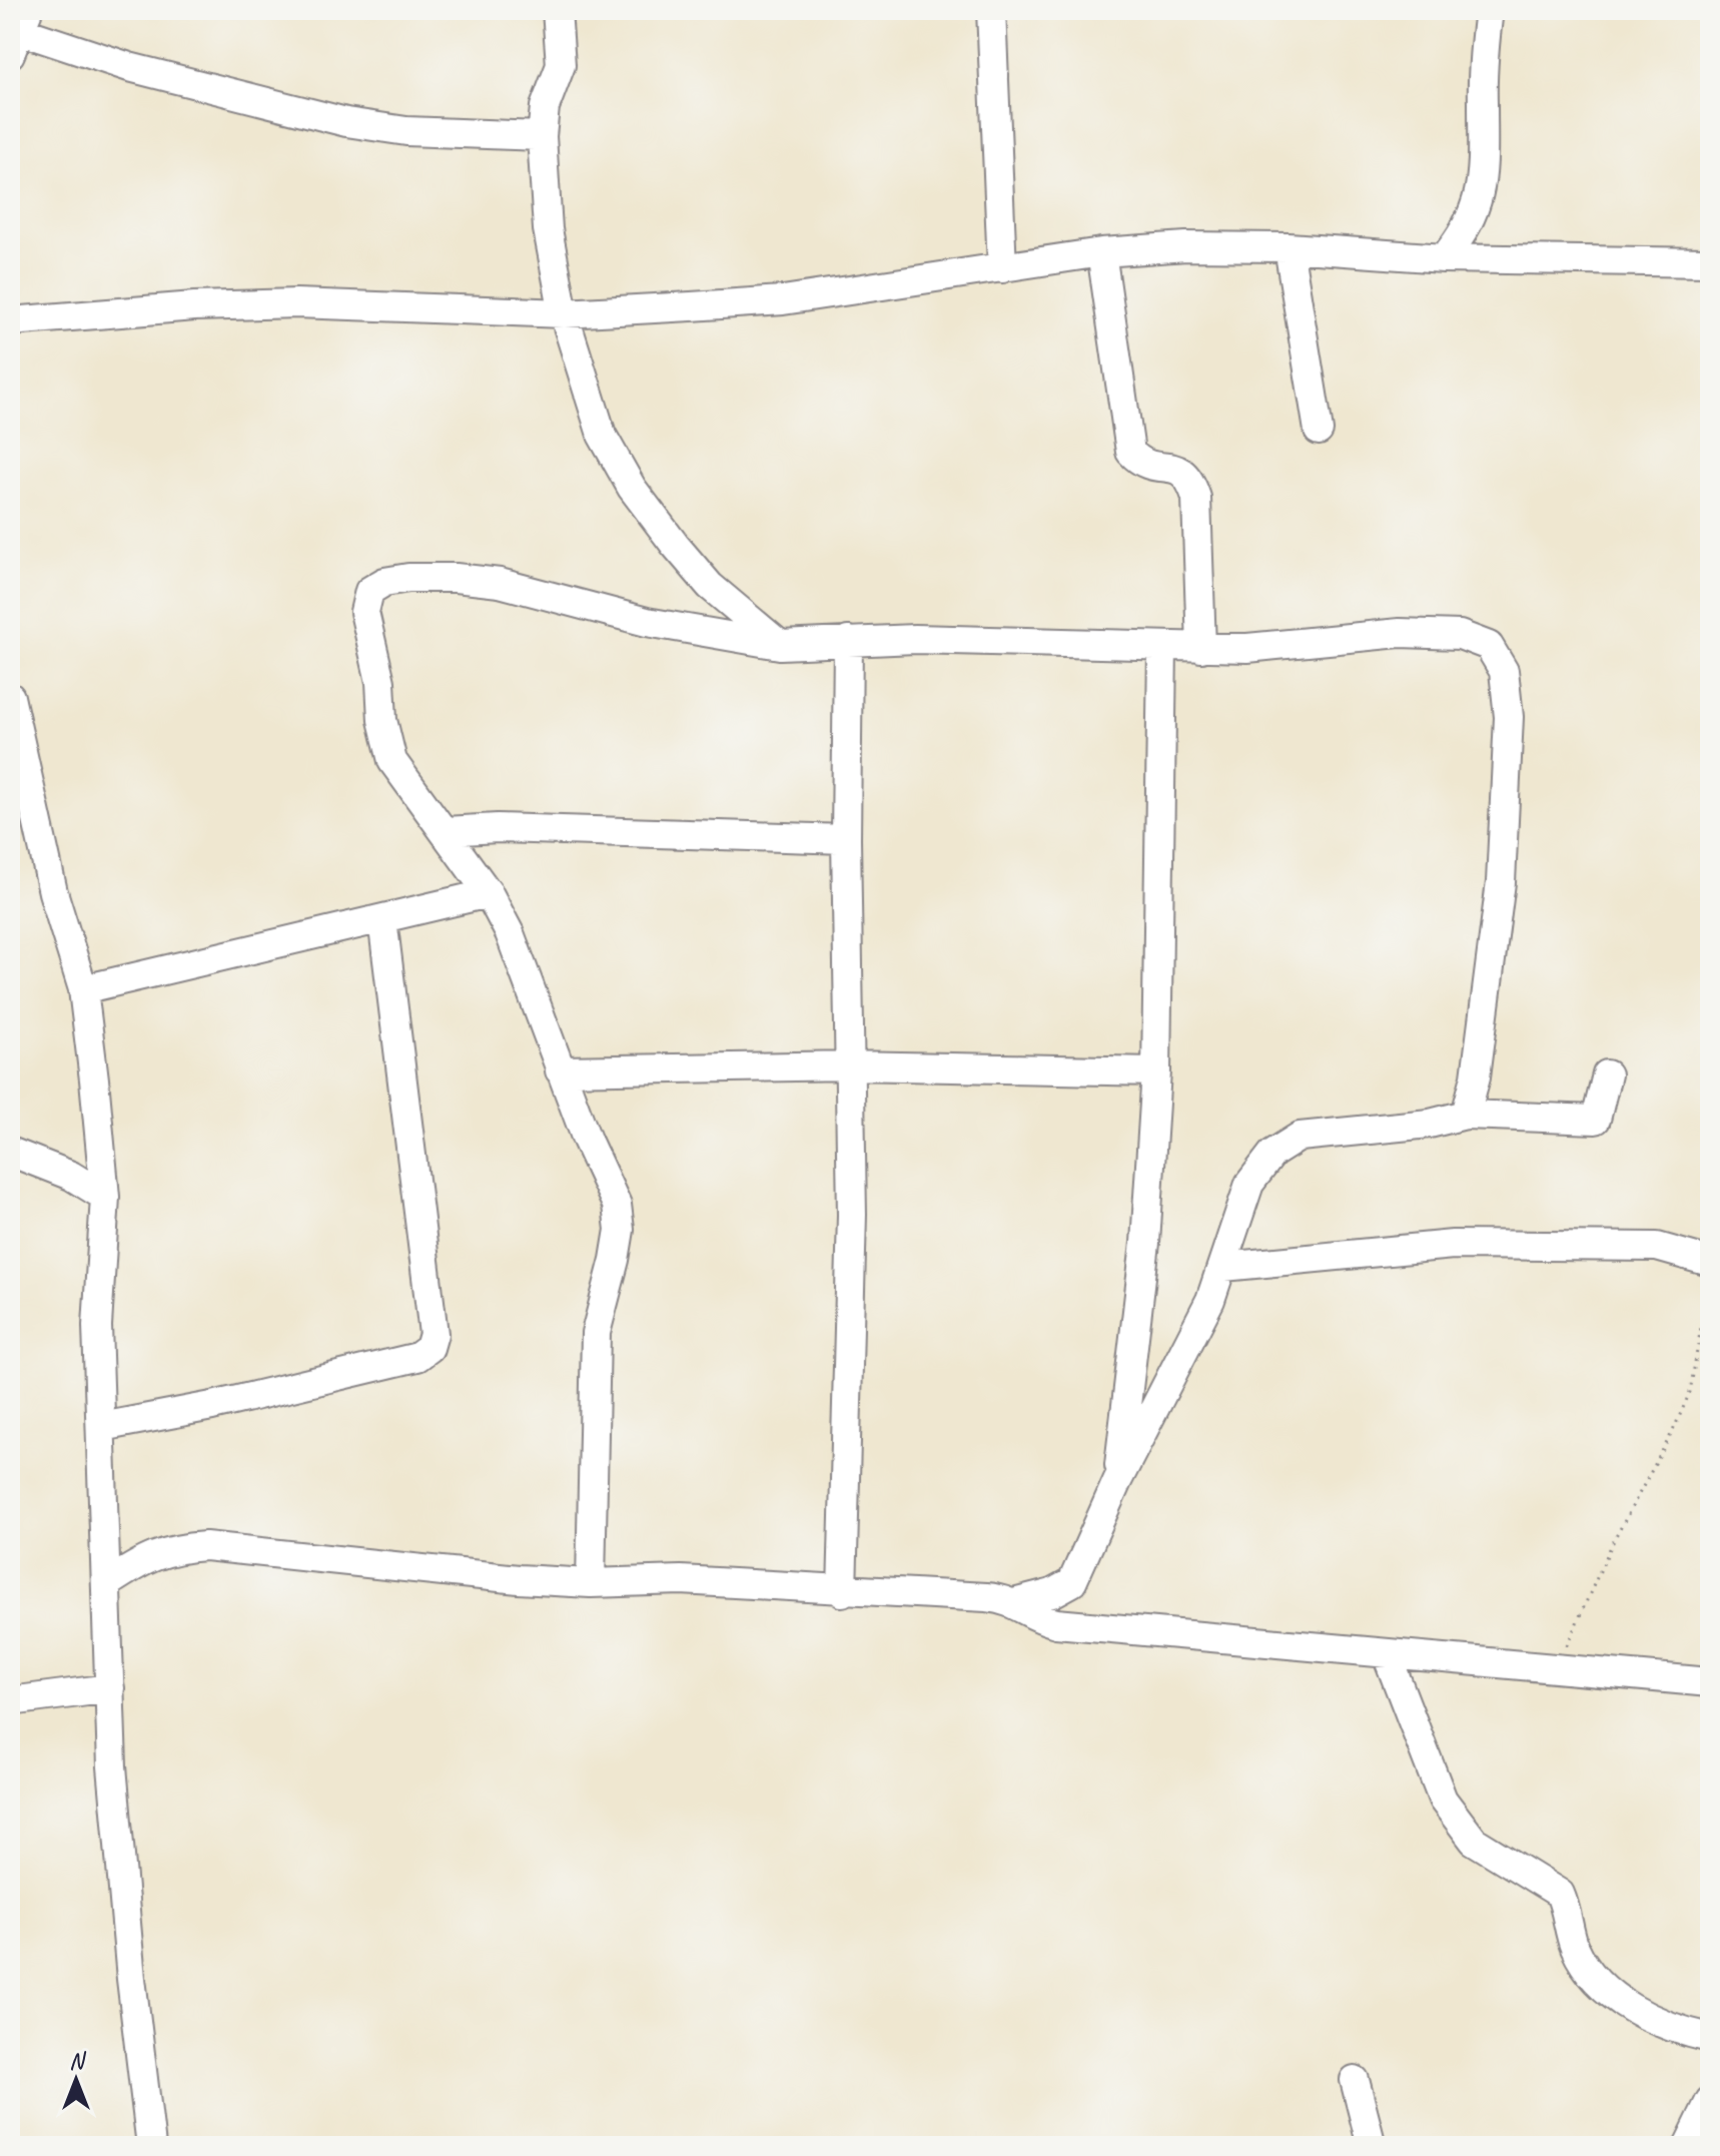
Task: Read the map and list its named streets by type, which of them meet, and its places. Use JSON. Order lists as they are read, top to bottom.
{
  "north": "top"
}
